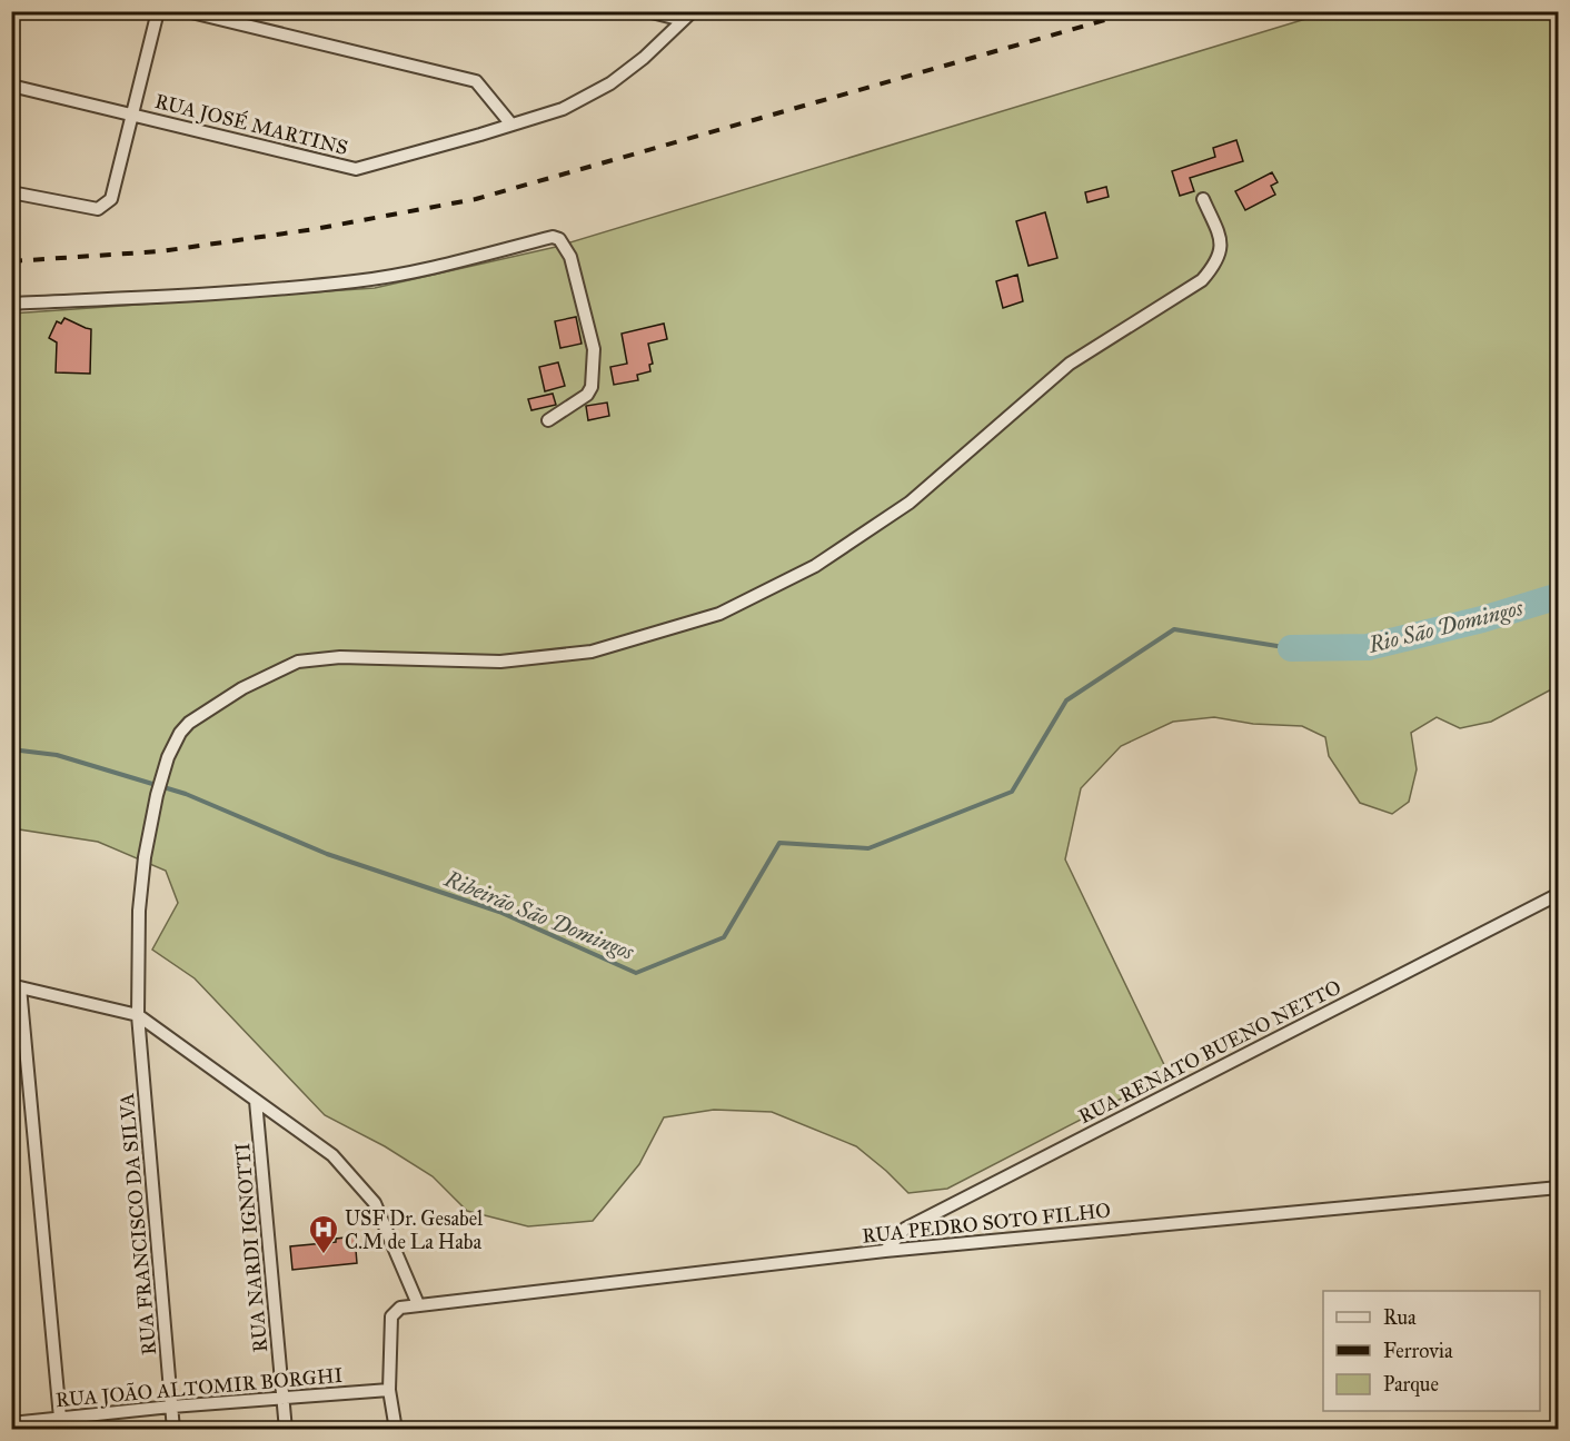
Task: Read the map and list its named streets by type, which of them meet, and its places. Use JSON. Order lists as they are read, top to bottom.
{
  "streets": {
    "street": [
      "RUA JOSÉ MARTINS",
      "RUA RENATO BUENO NETTO",
      "RUA PEDRO SOTO FILHO",
      "RUA FRANCISCO DA SILVA",
      "RUA NARDI IGNOTTI",
      "RUA JOÃO ALTOMIR BORGHI"
    ]
  },
  "crossings": [
    ["RUA RENATO BUENO NETTO", "RUA PEDRO SOTO FILHO"],
    ["RUA FRANCISCO DA SILVA", "RUA JOÃO ALTOMIR BORGHI"],
    ["RUA NARDI IGNOTTI", "RUA JOÃO ALTOMIR BORGHI"]
  ],
  "water": ["Rio São Domingos", "Ribeirão São Domingos"],
  "places": {
    "hospital": ["USF Dr. Gesabel C.M de La Haba"]
  },
  "legend": ["Rua", "Ferrovia", "Parque"]
}
